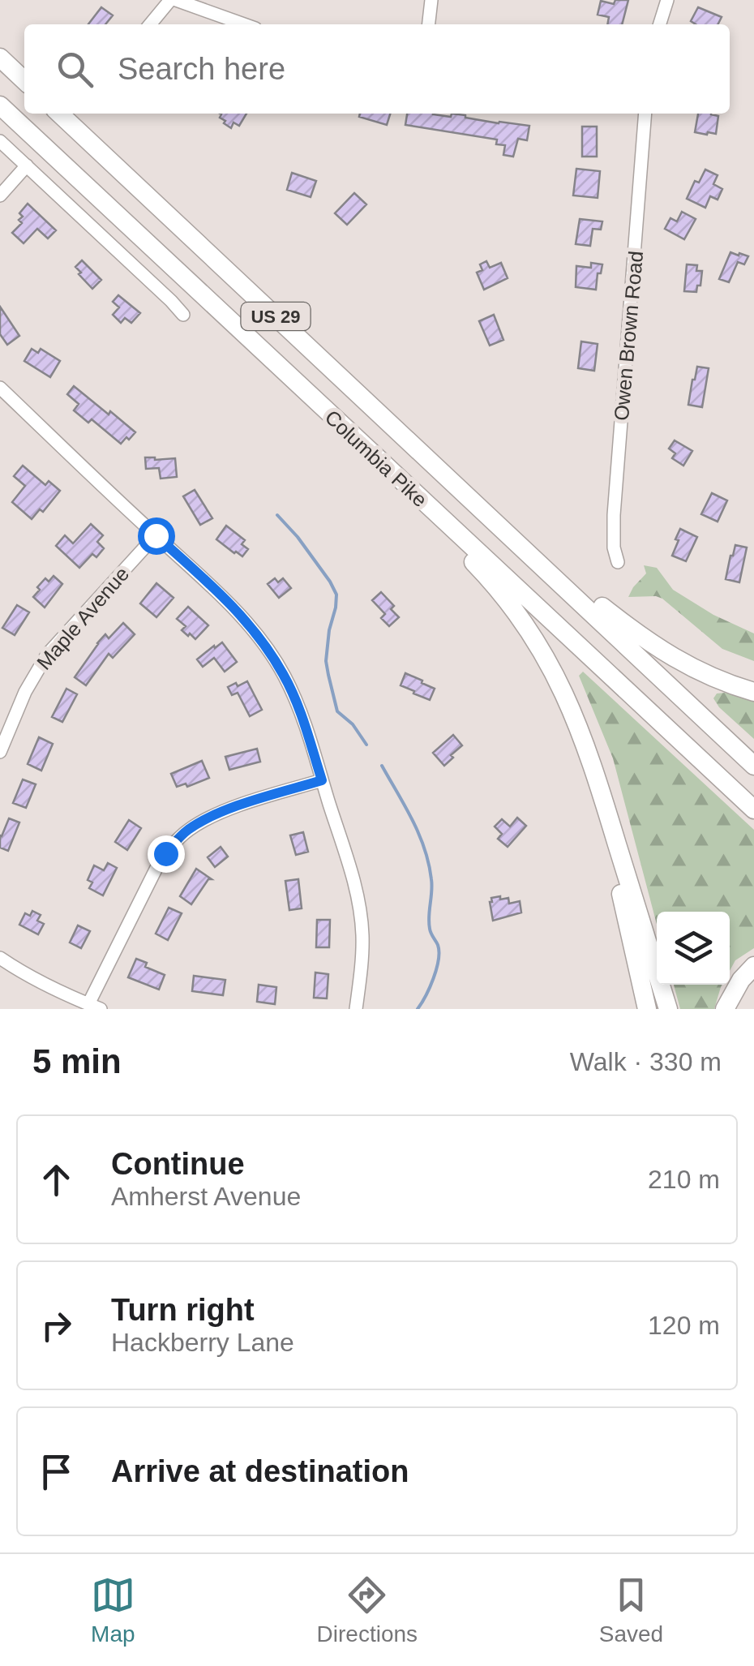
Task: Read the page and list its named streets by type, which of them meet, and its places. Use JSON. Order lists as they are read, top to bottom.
{
  "streets": {
    "highway": ["US 29", "Columbia Pike"],
    "street": ["Owen Brown Road", "Maple Avenue"]
  },
  "page": {
    "search": "Search here",
    "heading": ["5 min", "Walk · 330 m"],
    "list": [
      ["Continue", "Amherst Avenue", "210 m"],
      ["Turn right", "Hackberry Lane", "120 m"],
      "Arrive at destination"
    ],
    "nav": ["Map", "Directions", "Saved"]
  }
}
